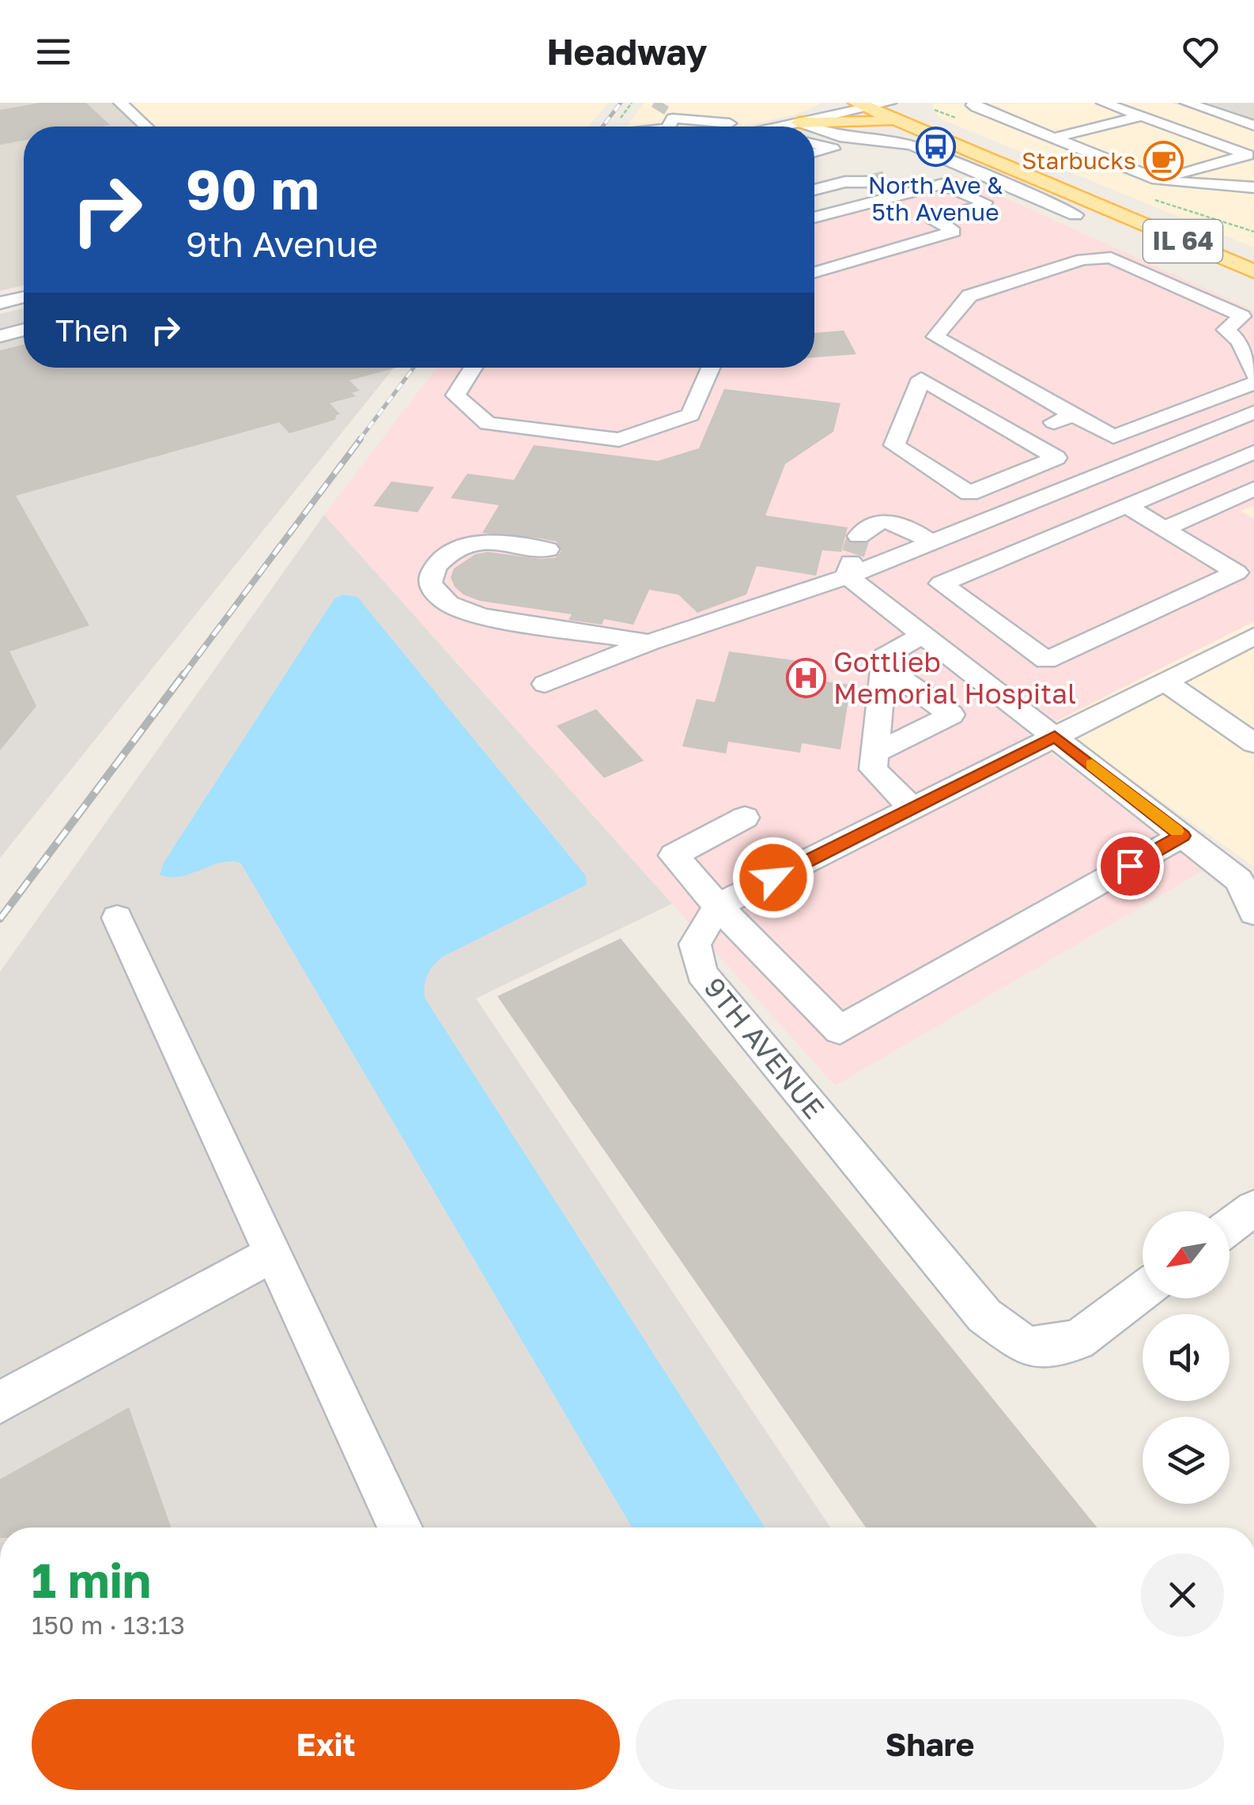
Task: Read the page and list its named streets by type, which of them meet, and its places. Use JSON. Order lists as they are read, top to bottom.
{
  "streets": {
    "main road": ["IL 64"],
    "street": ["9TH AVENUE"]
  },
  "places": {
    "bus stop": ["North Ave & 5th Avenue"],
    "cafe": ["Starbucks"],
    "hospital": ["Gottlieb Memorial Hospital"]
  },
  "north": "bottom left",
  "page": {
    "header": "Headway",
    "turn": ["90 m", "9th Avenue"],
    "then": "Then",
    "heading": ["1 min", "150 m · 13:13"],
    "buttons": ["Exit", "Share"]
  }
}
